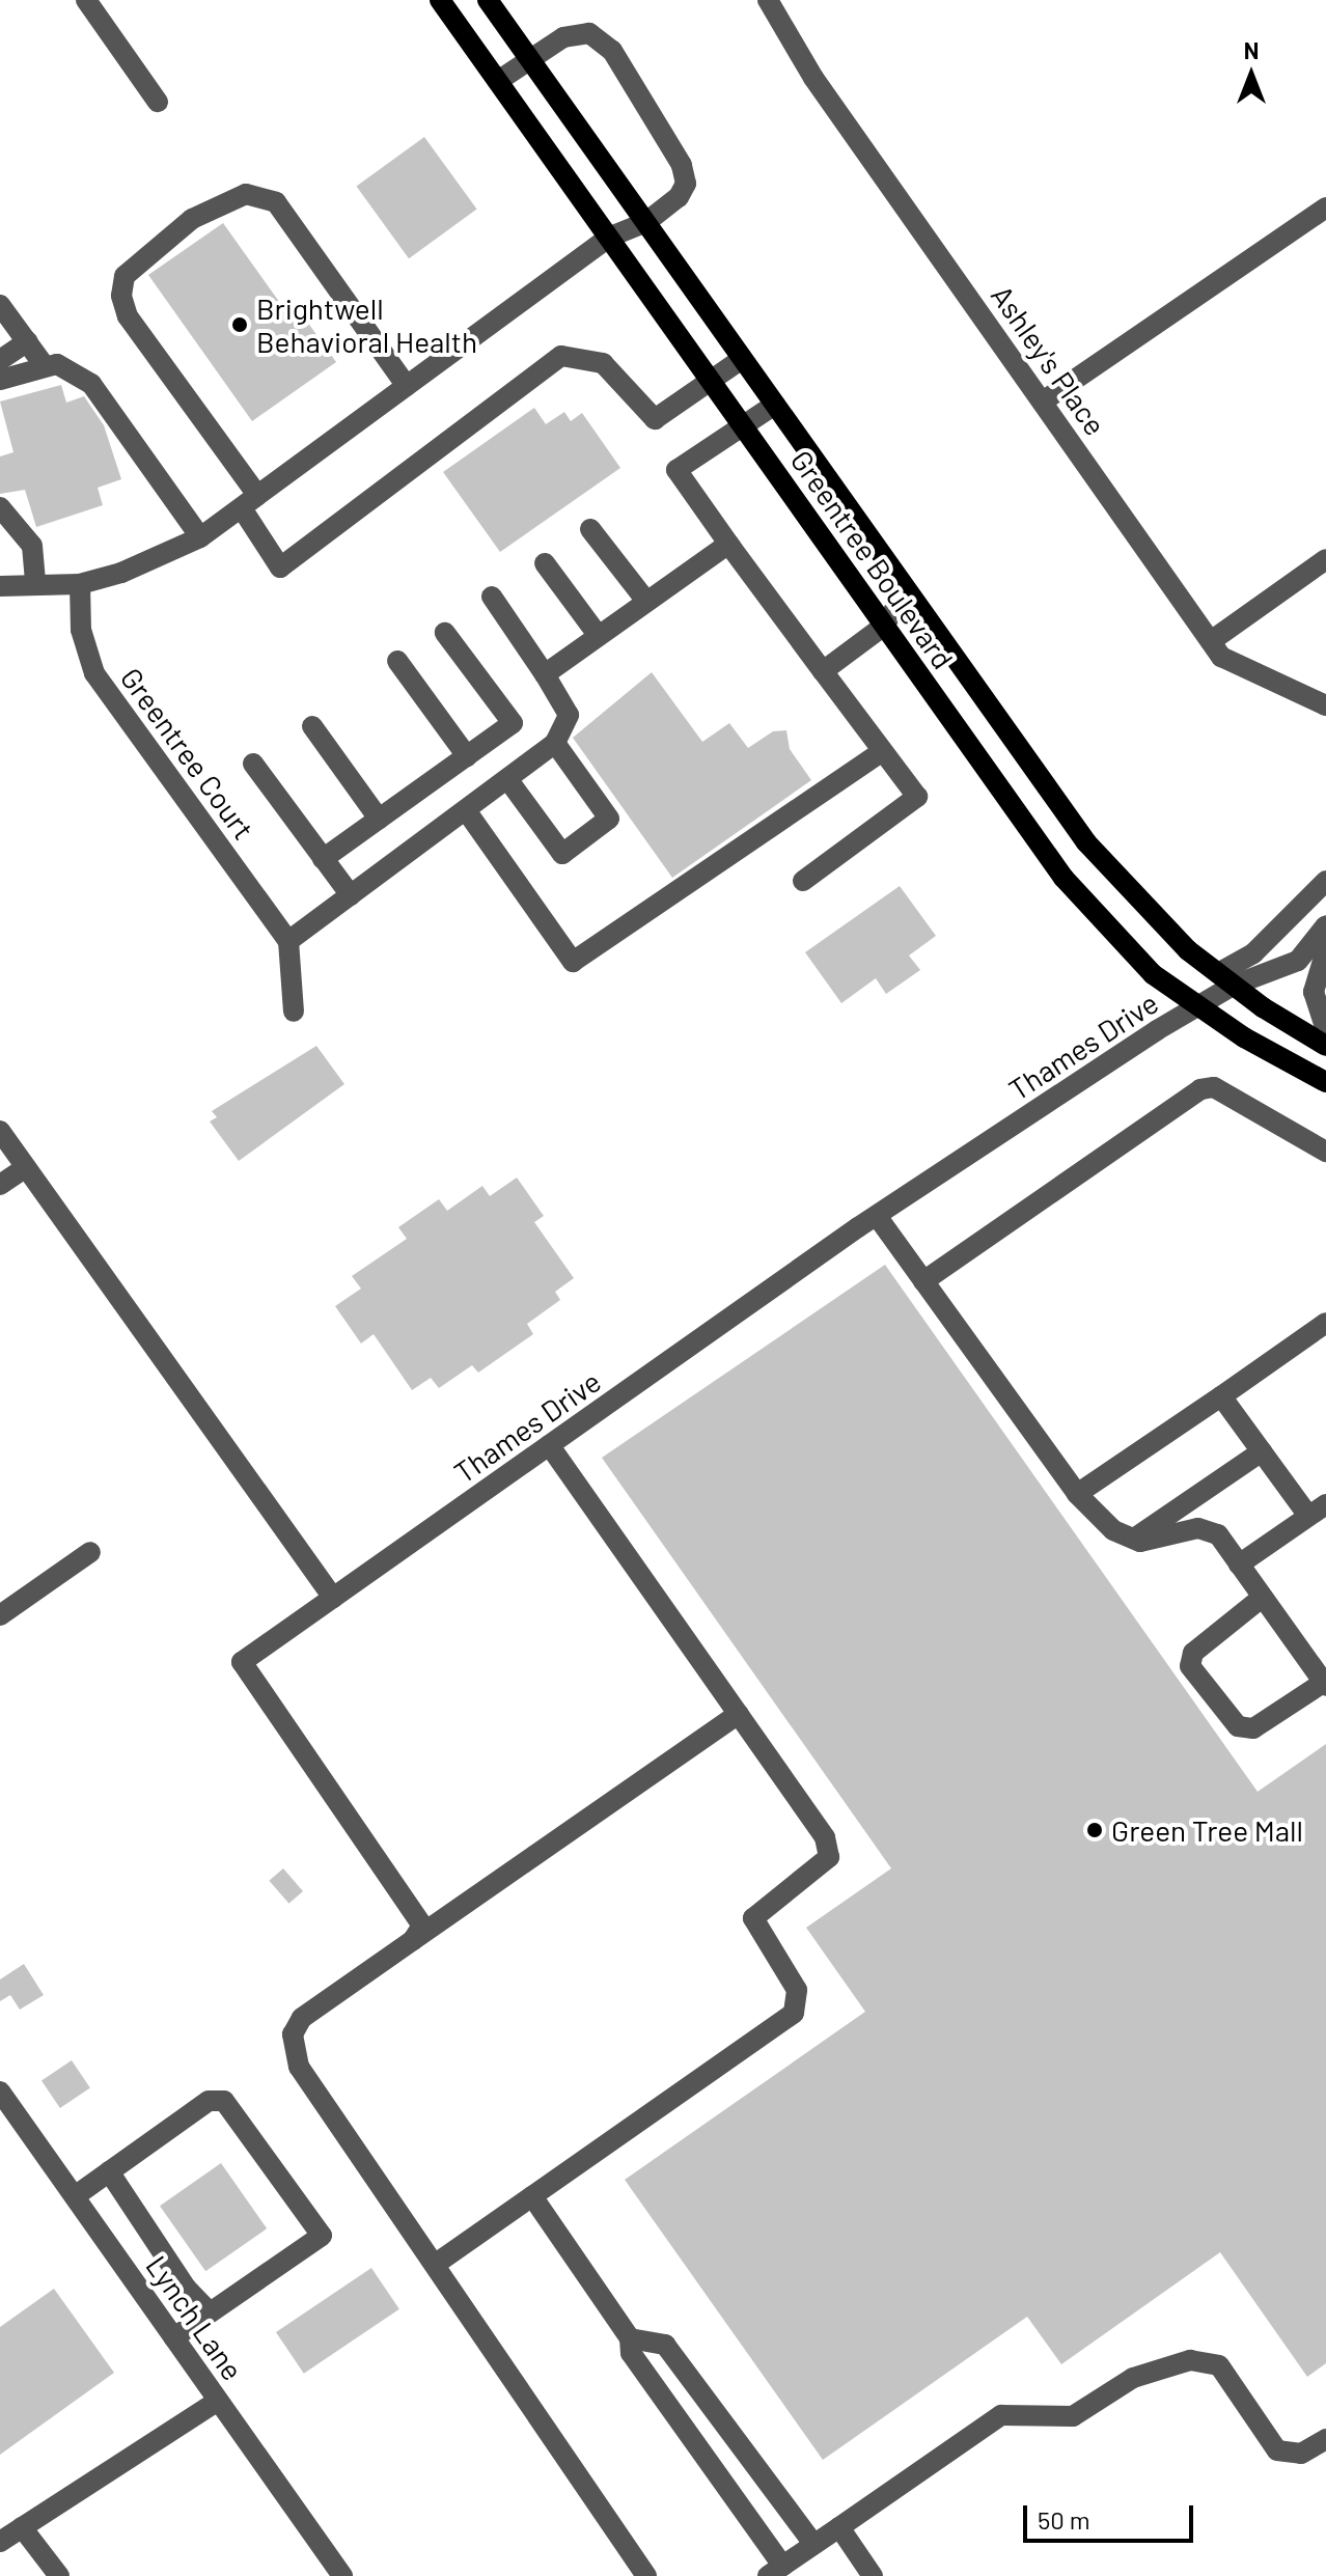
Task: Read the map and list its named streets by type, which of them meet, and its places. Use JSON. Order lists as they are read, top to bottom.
{
  "streets": {
    "main road": ["Greentree Boulevard"],
    "street": [
      "Ashley's Place",
      "Greentree Court",
      "Thames Drive",
      "Lynch Lane"
    ]
  },
  "crossings": [
    ["Greentree Boulevard", "Thames Drive"]
  ],
  "places": ["Brightwell Behavioral Health", "Green Tree Mall"],
  "scale_bar": "50 m",
  "north": "top"
}
